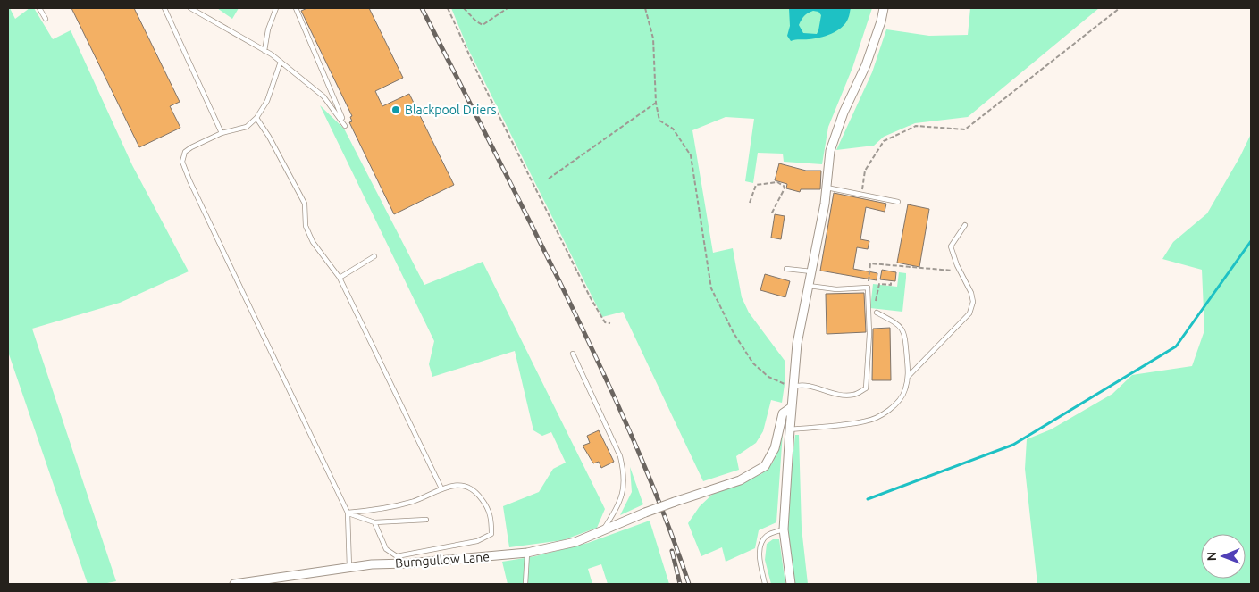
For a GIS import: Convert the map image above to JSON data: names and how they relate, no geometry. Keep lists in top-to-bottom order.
{
  "streets": {
    "street": ["Burngullow Lane"]
  },
  "places": ["Blackpool Driers"],
  "north": "left"
}
